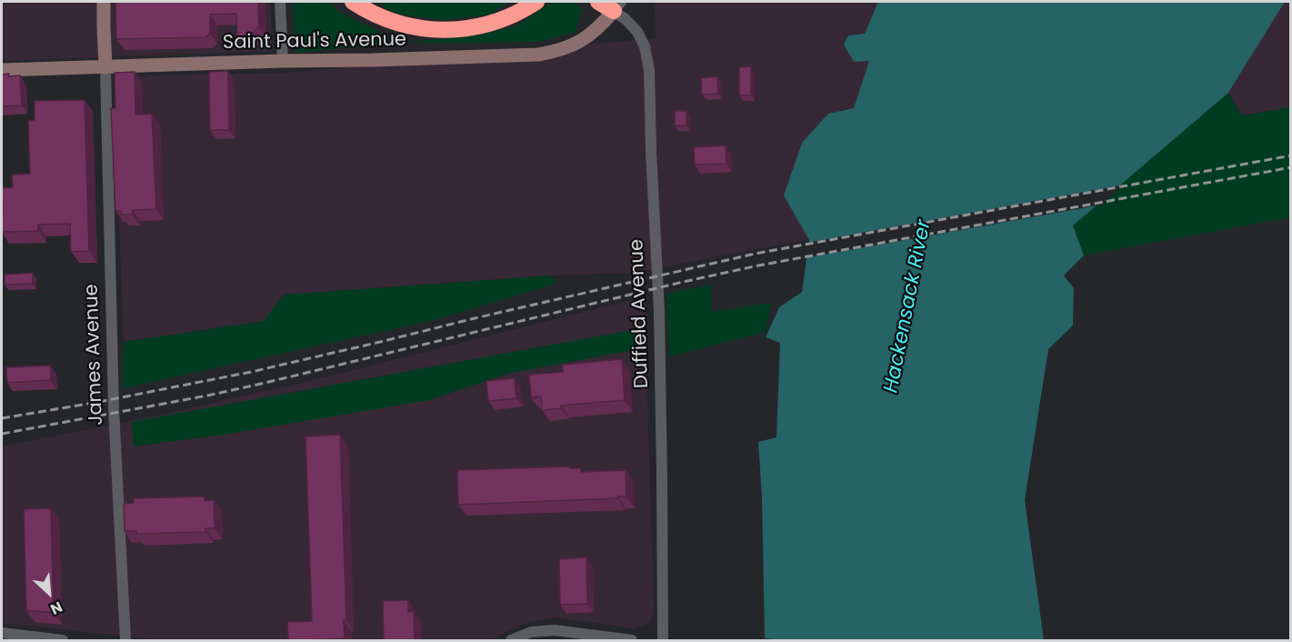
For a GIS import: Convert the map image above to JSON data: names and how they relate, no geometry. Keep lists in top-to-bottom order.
{
  "streets": {
    "street": ["Saint Paul's Avenue", "Duffield Avenue", "James Avenue"]
  },
  "crossings": [
    ["Saint Paul's Avenue", "Duffield Avenue"],
    ["Saint Paul's Avenue", "James Avenue"]
  ],
  "water": ["Hackensack River"],
  "north": "bottom right"
}
